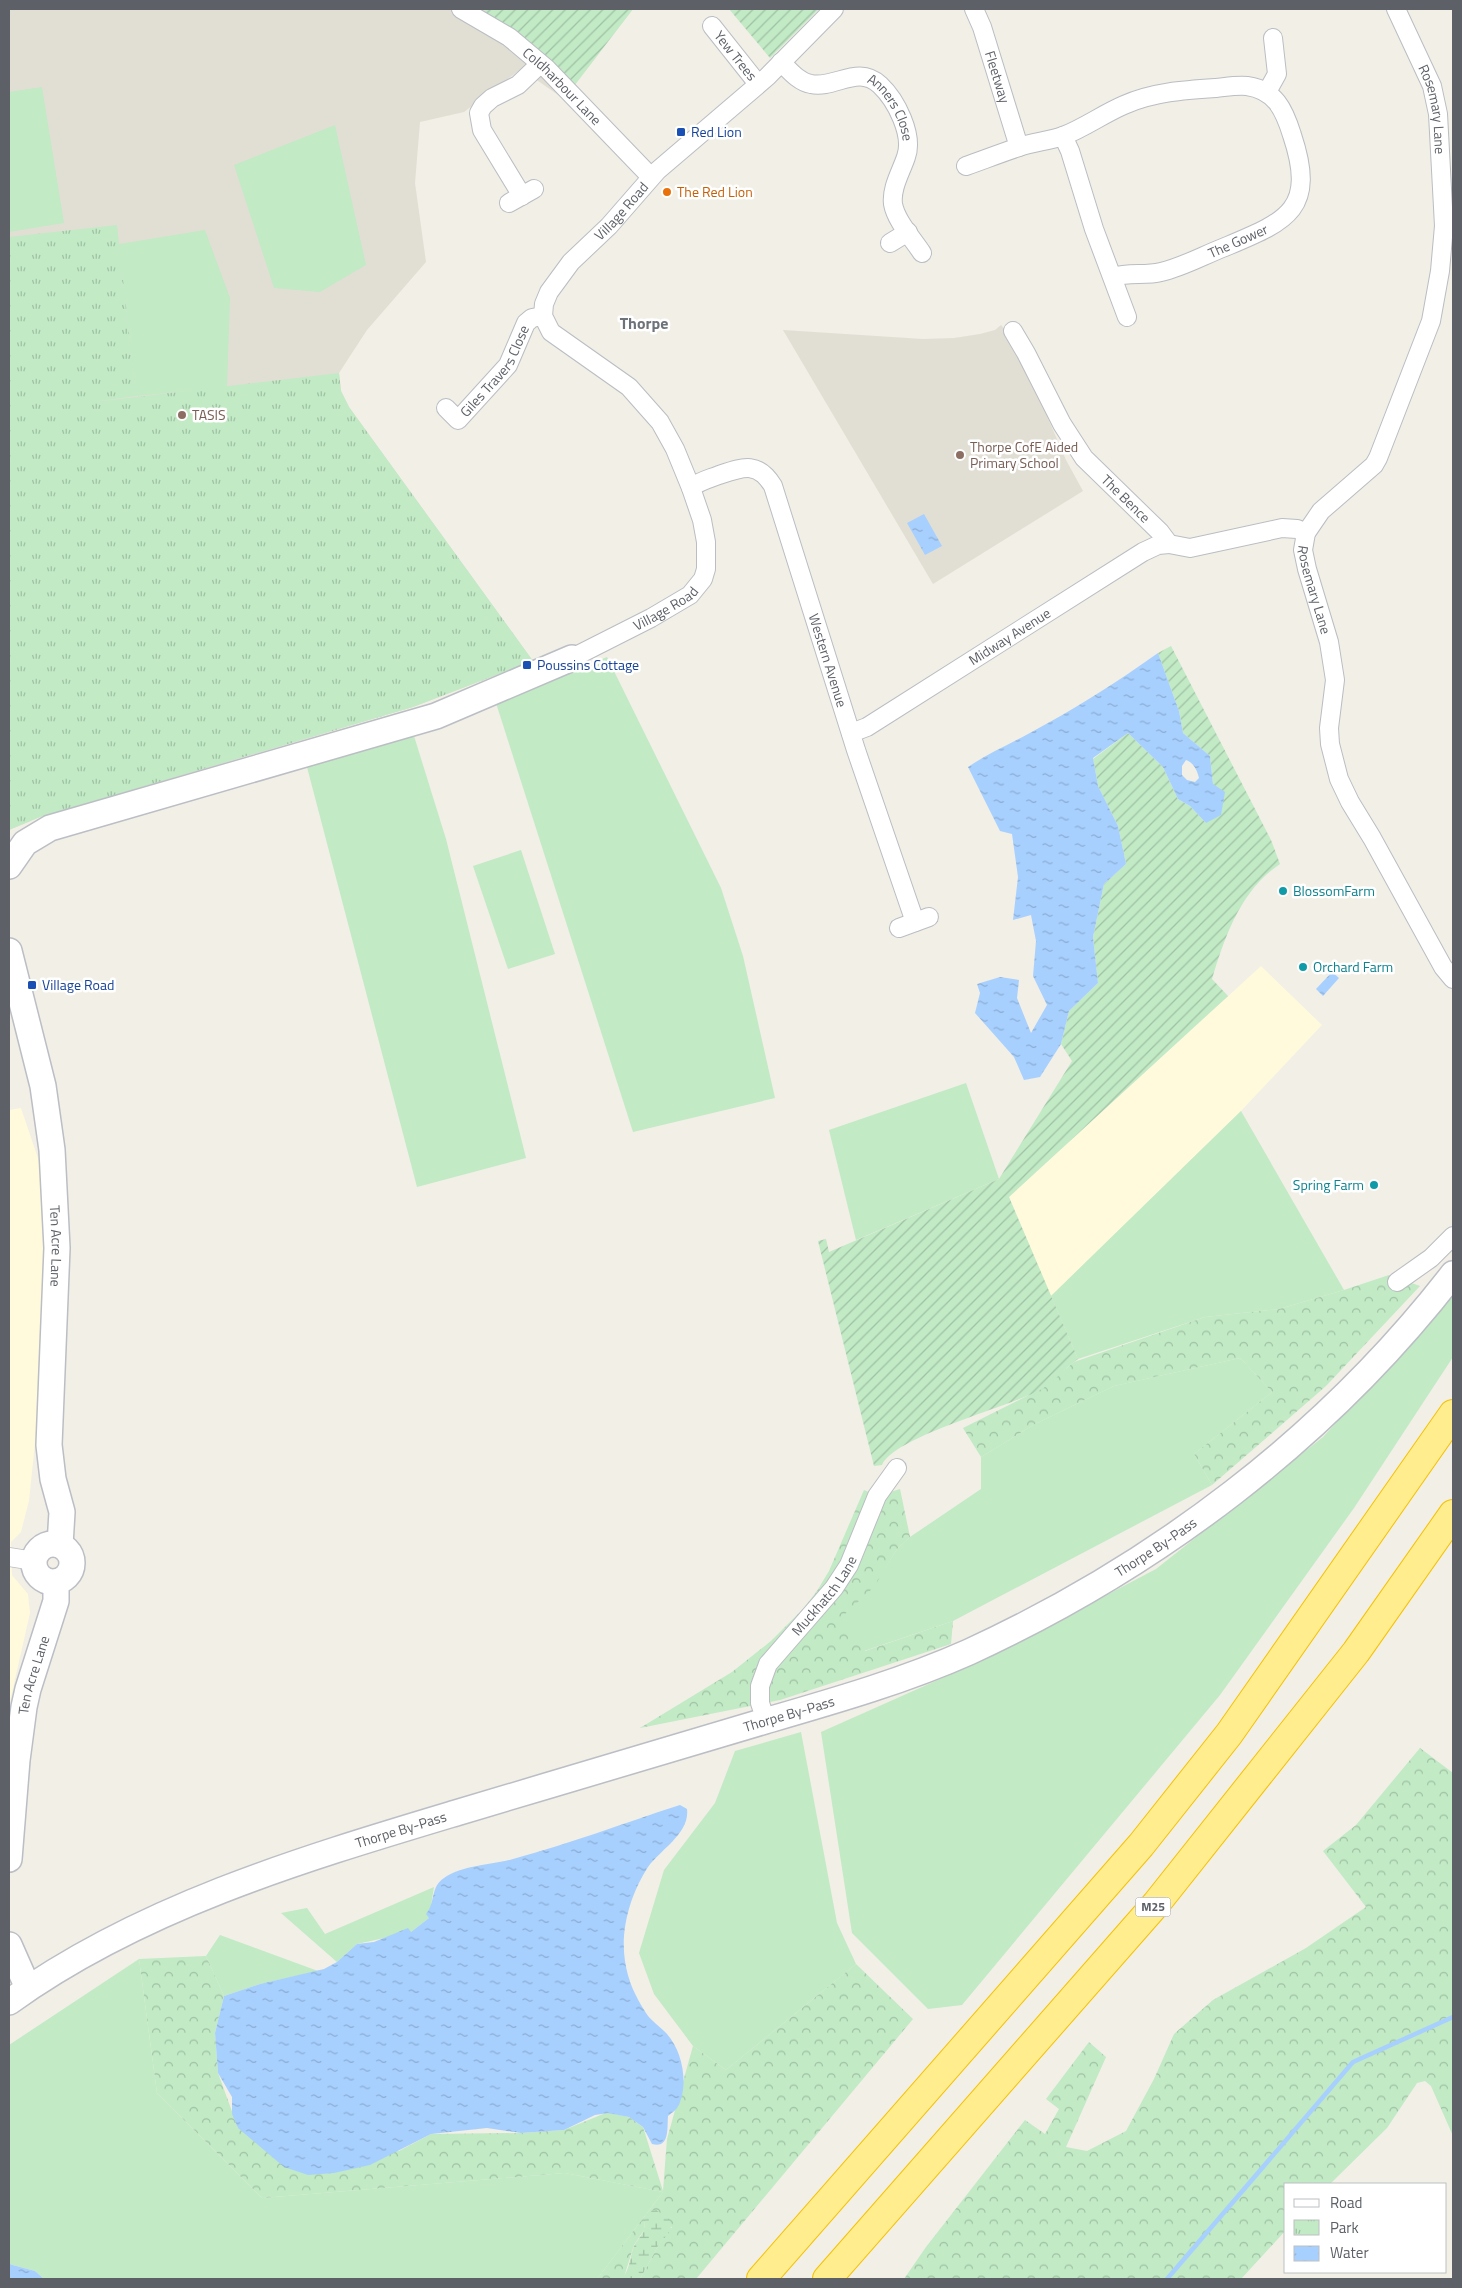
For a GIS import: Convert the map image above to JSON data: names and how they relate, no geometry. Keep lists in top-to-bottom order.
{
  "streets": {
    "highway": ["M25"],
    "street": [
      "Yew Trees",
      "Fleetway",
      "Coldharbour Lane",
      "Rosemary Lane",
      "Anners Close",
      "Village Road",
      "The Gower",
      "Giles Travers Close",
      "The Bence",
      "Midway Avenue",
      "Western Avenue",
      "Ten Acre Lane",
      "Thorpe By-Pass",
      "Muckhatch Lane"
    ]
  },
  "crossings": [
    ["Yew Trees", "Village Road"],
    ["Coldharbour Lane", "Village Road"],
    ["Anners Close", "Village Road"],
    ["Village Road", "Giles Travers Close"],
    ["Village Road", "Western Avenue"],
    ["The Bence", "Midway Avenue"],
    ["Midway Avenue", "Western Avenue"],
    ["Thorpe By-Pass", "Muckhatch Lane"]
  ],
  "districts": ["Thorpe"],
  "places": {
    "transit": ["Red Lion", "Poussins Cottage", "Village Road"],
    "other": [
      "The Red Lion",
      "TASIS",
      "Thorpe CofE Aided Primary School",
      "BlossomFarm",
      "Orchard Farm",
      "Spring Farm"
    ]
  },
  "legend": ["Road", "Park", "Water"]
}
